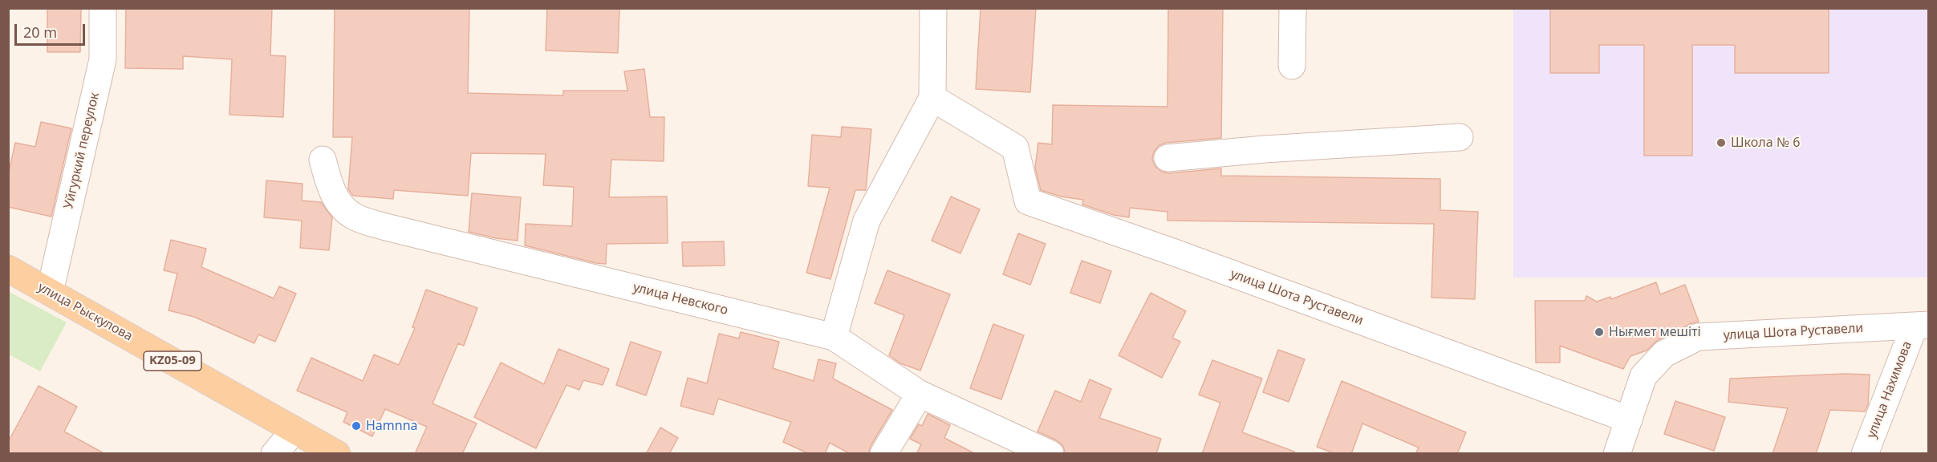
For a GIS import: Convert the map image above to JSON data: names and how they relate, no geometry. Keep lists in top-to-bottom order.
{
  "streets": {
    "main road": ["улица Рыскулова", "KZ05-09"],
    "street": [
      "Уйгуркий переулок",
      "улица Шота Руставели",
      "улица Невского",
      "улица Нахимова"
    ]
  },
  "crossings": [
    ["Уйгуркий переулок", "улица Рыскулова"],
    ["улица Шота Руставели", "улица Нахимова"]
  ],
  "places": ["Школа № 6", "Нығмет мешіті", "Hamnna"],
  "scale_bar": "20 m"
}
